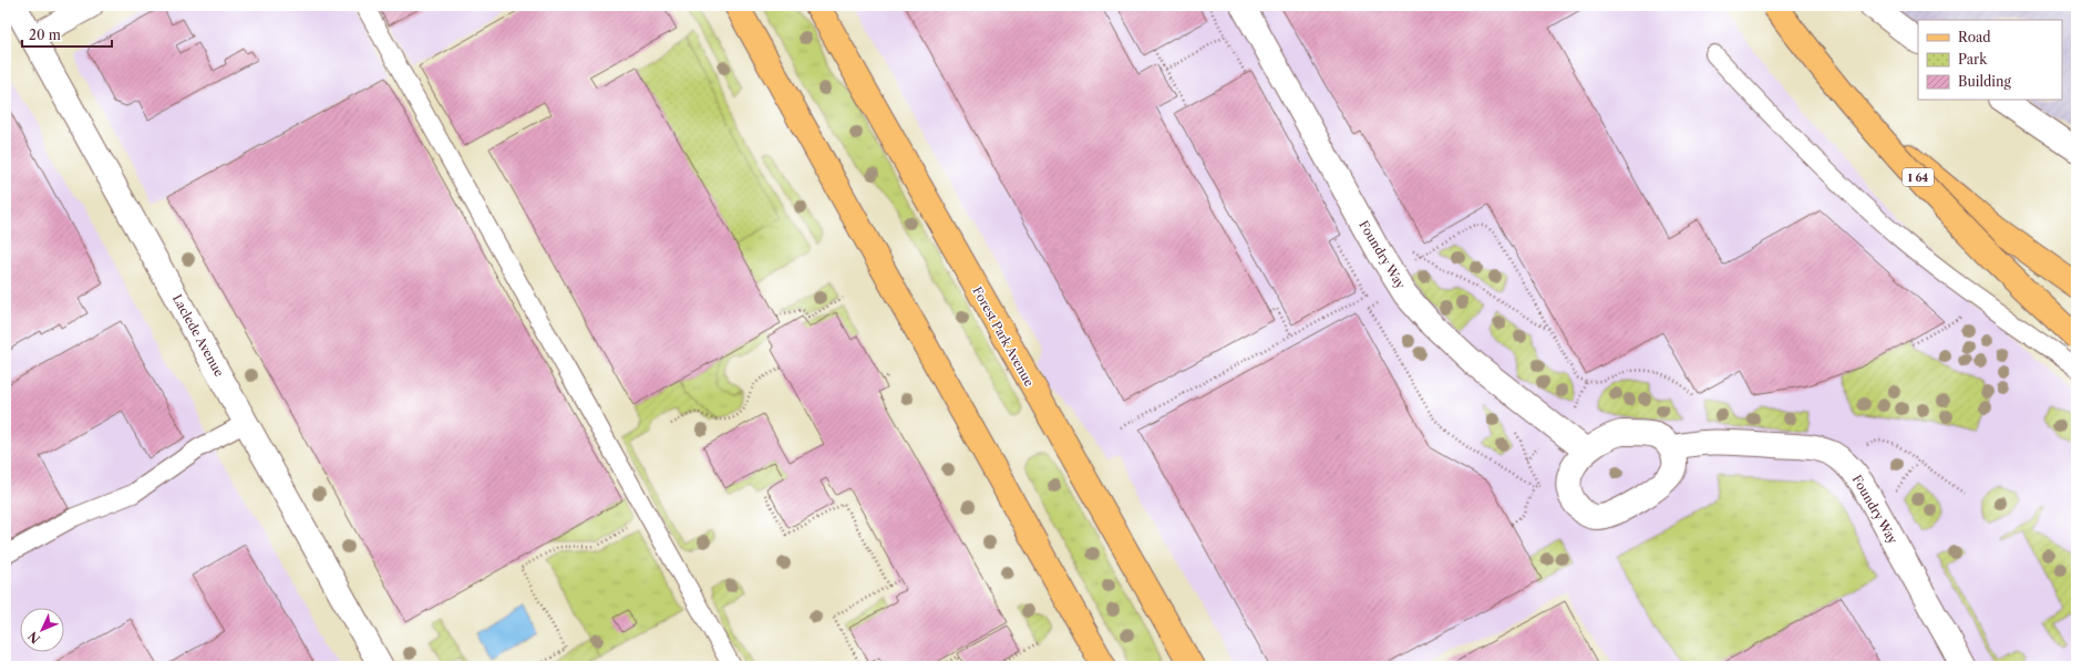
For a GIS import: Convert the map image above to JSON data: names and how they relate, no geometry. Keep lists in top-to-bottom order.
{
  "streets": {
    "main road": ["I 64", "Forest Park Avenue"],
    "street": ["Foundry Way", "Laclede Avenue"]
  },
  "legend": ["Road", "Park", "Building"],
  "scale_bar": "20 m",
  "north": "bottom left"
}
